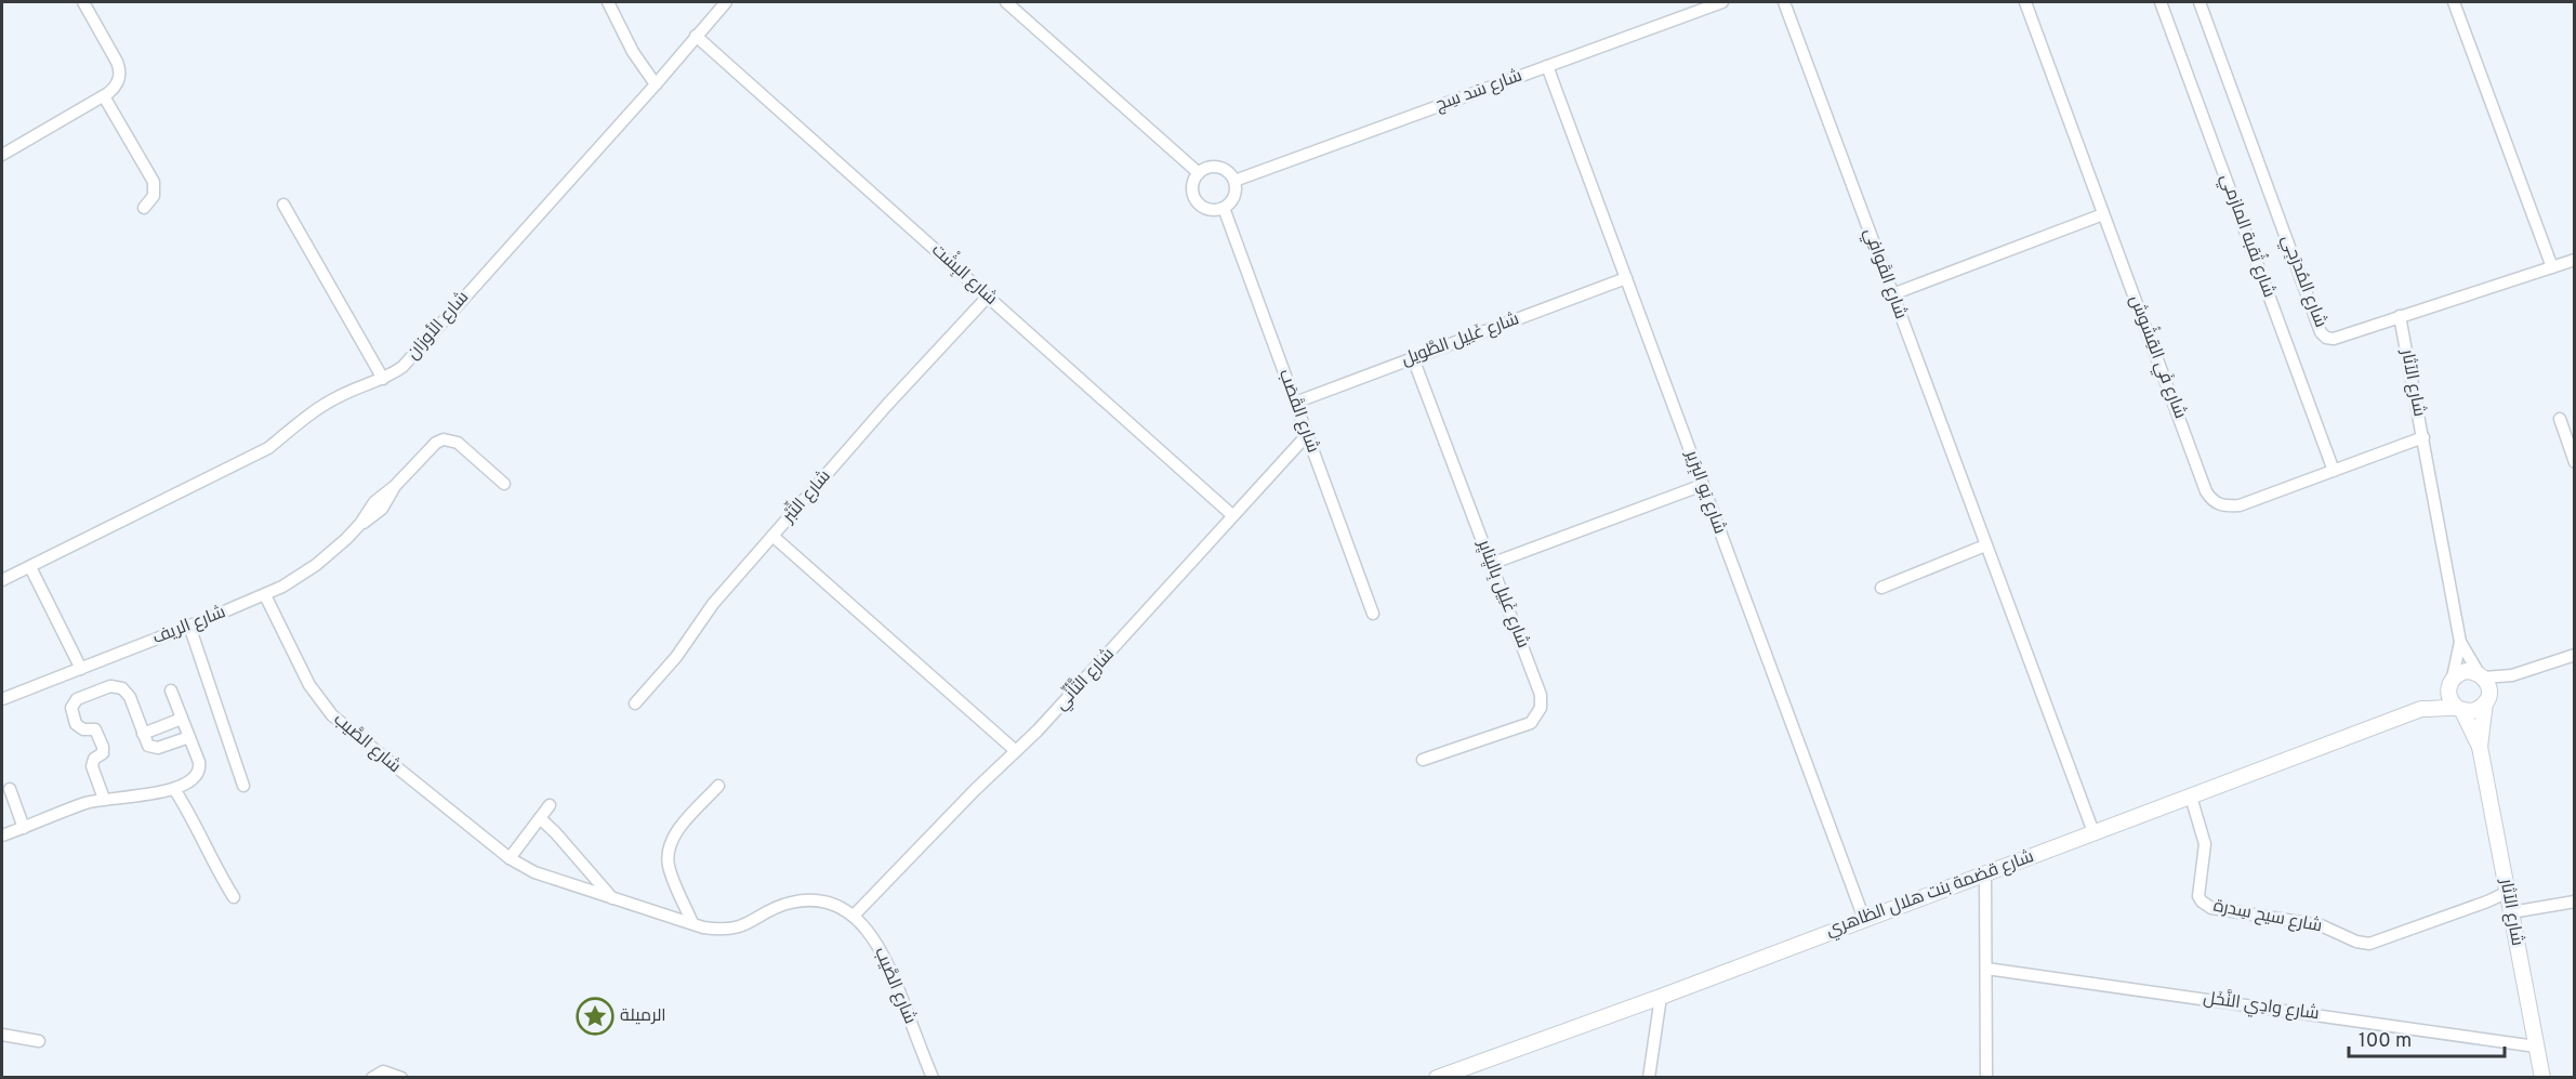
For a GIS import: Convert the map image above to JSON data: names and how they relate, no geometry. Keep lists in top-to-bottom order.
{
  "streets": {
    "street": [
      "شارع سَد سِج",
      "شارع ثُقبة المازمي",
      "شارع القَوافِي",
      "شارع البِشْت",
      "شارع المُدرَجِي",
      "شارع الأوزان",
      "شارع غَلِيل الطَّويل",
      "شارع فَي القِشُوش",
      "شارع الآثار",
      "شارع القَصَب",
      "شارع يَو البِرَير",
      "شارع التِّبْر",
      "شارع غَلِيل بِاليِنايِر",
      "شارع الريف",
      "شارع التَّأنِّي",
      "شارع الصَّيب",
      "شارع قضمة بنت هلال الظاهري",
      "شارع سيح سِدرة",
      "شارع وادِي النَّخَل"
    ]
  },
  "crossings": [
    ["شارع سَد سِج", "شارع القَصَب"],
    ["شارع سَد سِج", "شارع يَو البِرَير"],
    ["شارع ثُقبة المازمي", "شارع فَي القِشُوش"],
    ["شارع القَوافِي", "شارع قضمة بنت هلال الظاهري"],
    ["شارع البِشْت", "شارع الأوزان"],
    ["شارع البِشْت", "شارع التِّبْر"],
    ["شارع البِشْت", "شارع التَّأنِّي"],
    ["شارع المُدرَجِي", "شارع الآثار"],
    ["شارع غَلِيل الطَّويل", "شارع القَصَب"],
    ["شارع غَلِيل الطَّويل", "شارع يَو البِرَير"],
    ["شارع غَلِيل الطَّويل", "شارع غَلِيل بِاليِنايِر"],
    ["شارع فَي القِشُوش", "شارع الآثار"],
    ["شارع الآثار", "شارع قضمة بنت هلال الظاهري"],
    ["شارع الآثار", "شارع سيح سِدرة"],
    ["شارع الآثار", "شارع وادِي النَّخَل"],
    ["شارع القَصَب", "شارع التَّأنِّي"],
    ["شارع يَو البِرَير", "شارع قضمة بنت هلال الظاهري"],
    ["شارع الريف", "شارع الصَّيب"],
    ["شارع التَّأنِّي", "شارع الصَّيب"],
    ["شارع قضمة بنت هلال الظاهري", "شارع سيح سِدرة"]
  ],
  "places": {
    "place": ["الرميلة"]
  },
  "scale_bar": "100 m"
}
